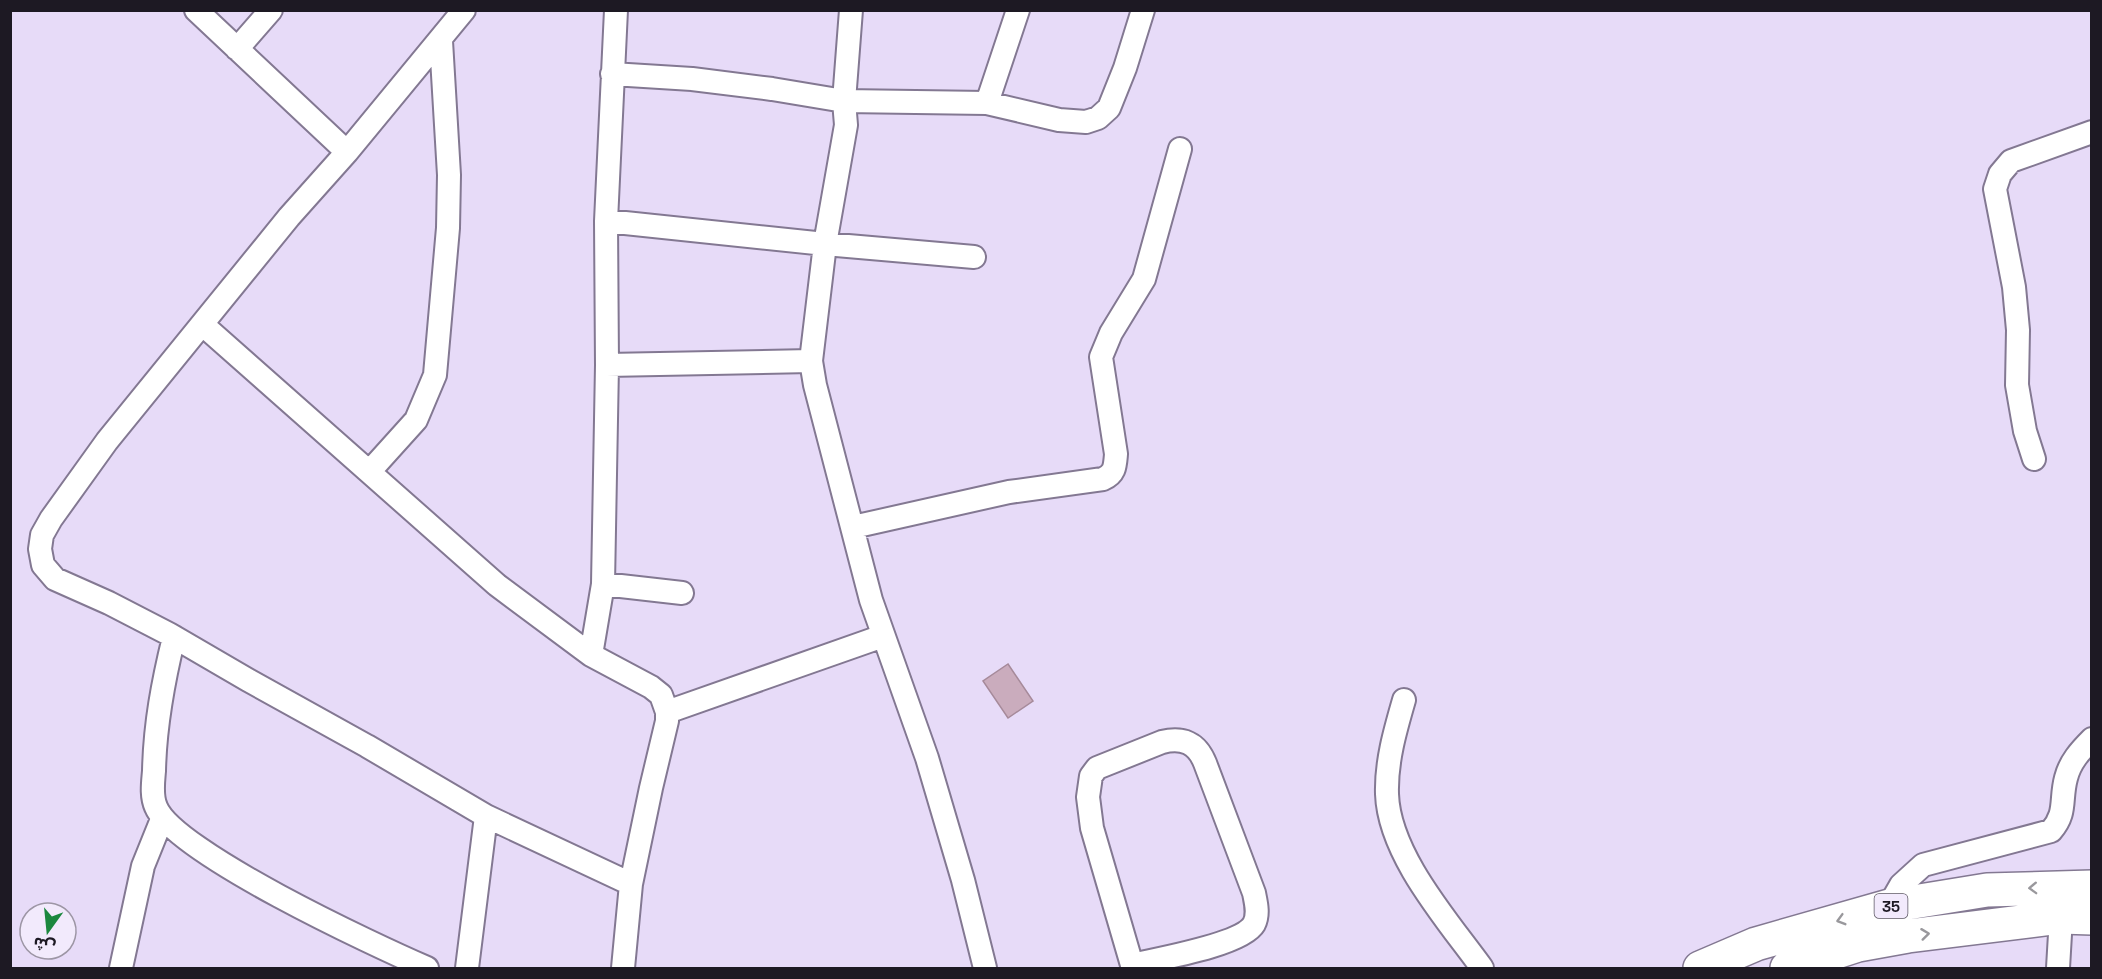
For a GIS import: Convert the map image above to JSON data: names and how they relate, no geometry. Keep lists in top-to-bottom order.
{
  "streets": {
    "highway": ["35"]
  },
  "north": "bottom"
}
